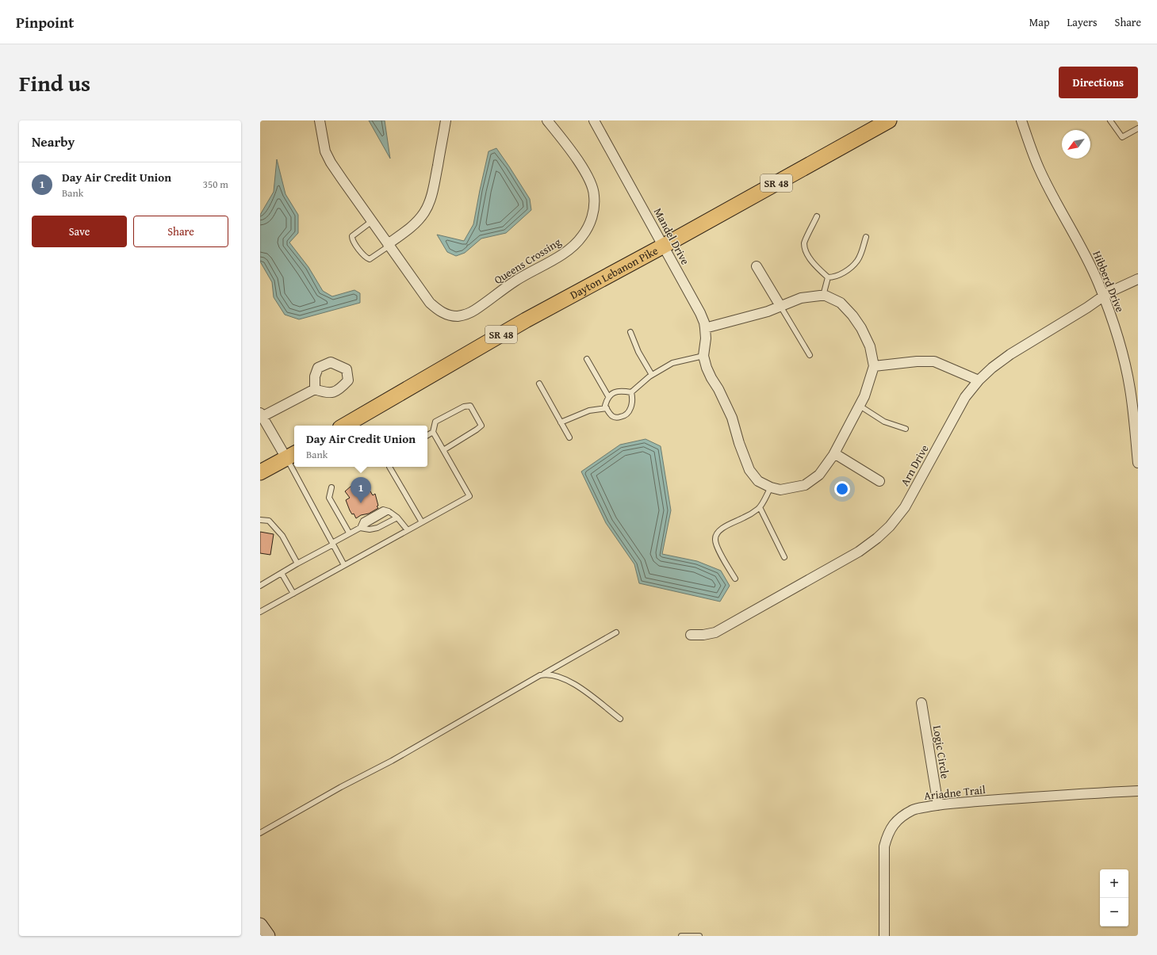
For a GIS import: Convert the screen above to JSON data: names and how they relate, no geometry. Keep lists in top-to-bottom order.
{
  "streets": {
    "main road": ["SR 48", "Dayton Lebanon Pike"],
    "street": [
      "Mandel Drive",
      "Queens Crossing",
      "Hibberd Drive",
      "Arn Drive",
      "Logic Circle",
      "Ariadne Trail"
    ]
  },
  "crossings": [
    ["Mandel Drive", "Dayton Lebanon Pike"],
    ["Hibberd Drive", "Arn Drive"],
    ["Logic Circle", "Ariadne Trail"]
  ],
  "north": "bottom left",
  "page": {
    "header": "Pinpoint",
    "nav": ["Map", "Layers", "Share"],
    "title": "Find us",
    "buttons": [
      "Directions",
      ["Save", "Share"]
    ],
    "heading": "Nearby",
    "list": [
      {
        "mark": "1",
        "name": "Day Air Credit Union",
        "note": "Bank",
        "value": "350 m"
      }
    ],
    "popup": ["Day Air Credit Union", "Bank"],
    "pins": "1",
    "map_buttons": ["+", "−"]
  }
}
